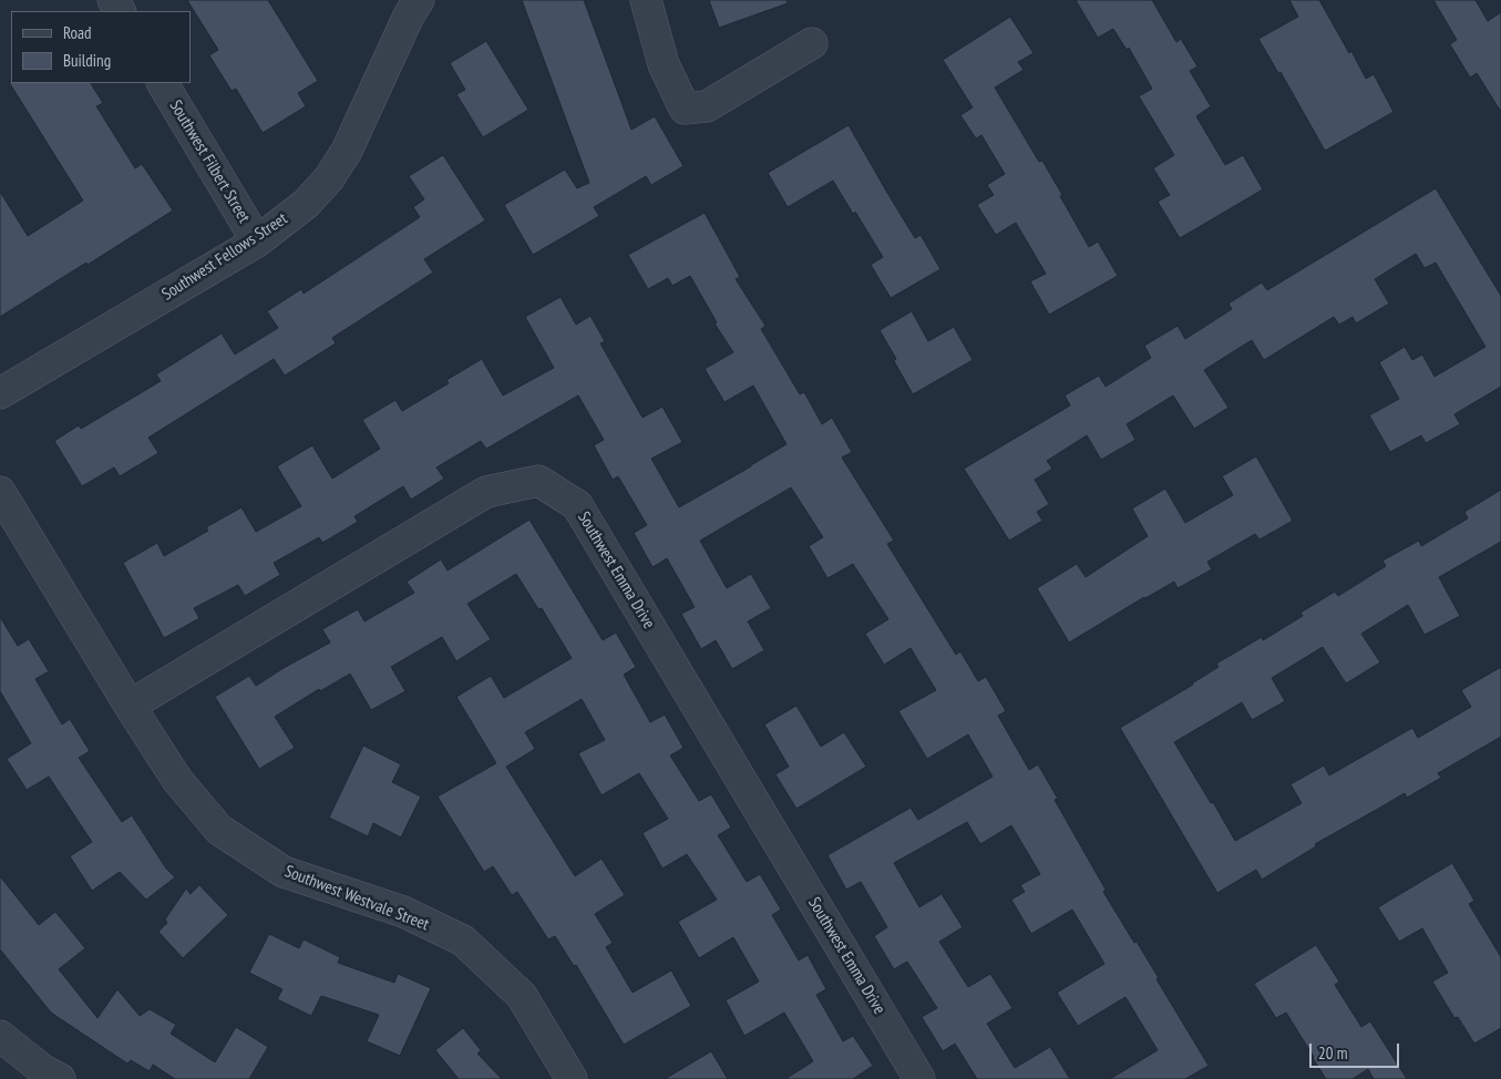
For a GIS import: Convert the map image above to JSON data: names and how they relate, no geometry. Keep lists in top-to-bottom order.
{
  "streets": {
    "street": [
      "Southwest Filbert Street",
      "Southwest Fellows Street",
      "Southwest Emma Drive",
      "Southwest Westvale Street"
    ]
  },
  "crossings": [
    ["Southwest Filbert Street", "Southwest Fellows Street"],
    ["Southwest Emma Drive", "Southwest Westvale Street"]
  ],
  "legend": ["Road", "Building"],
  "scale_bar": "20 m"
}
